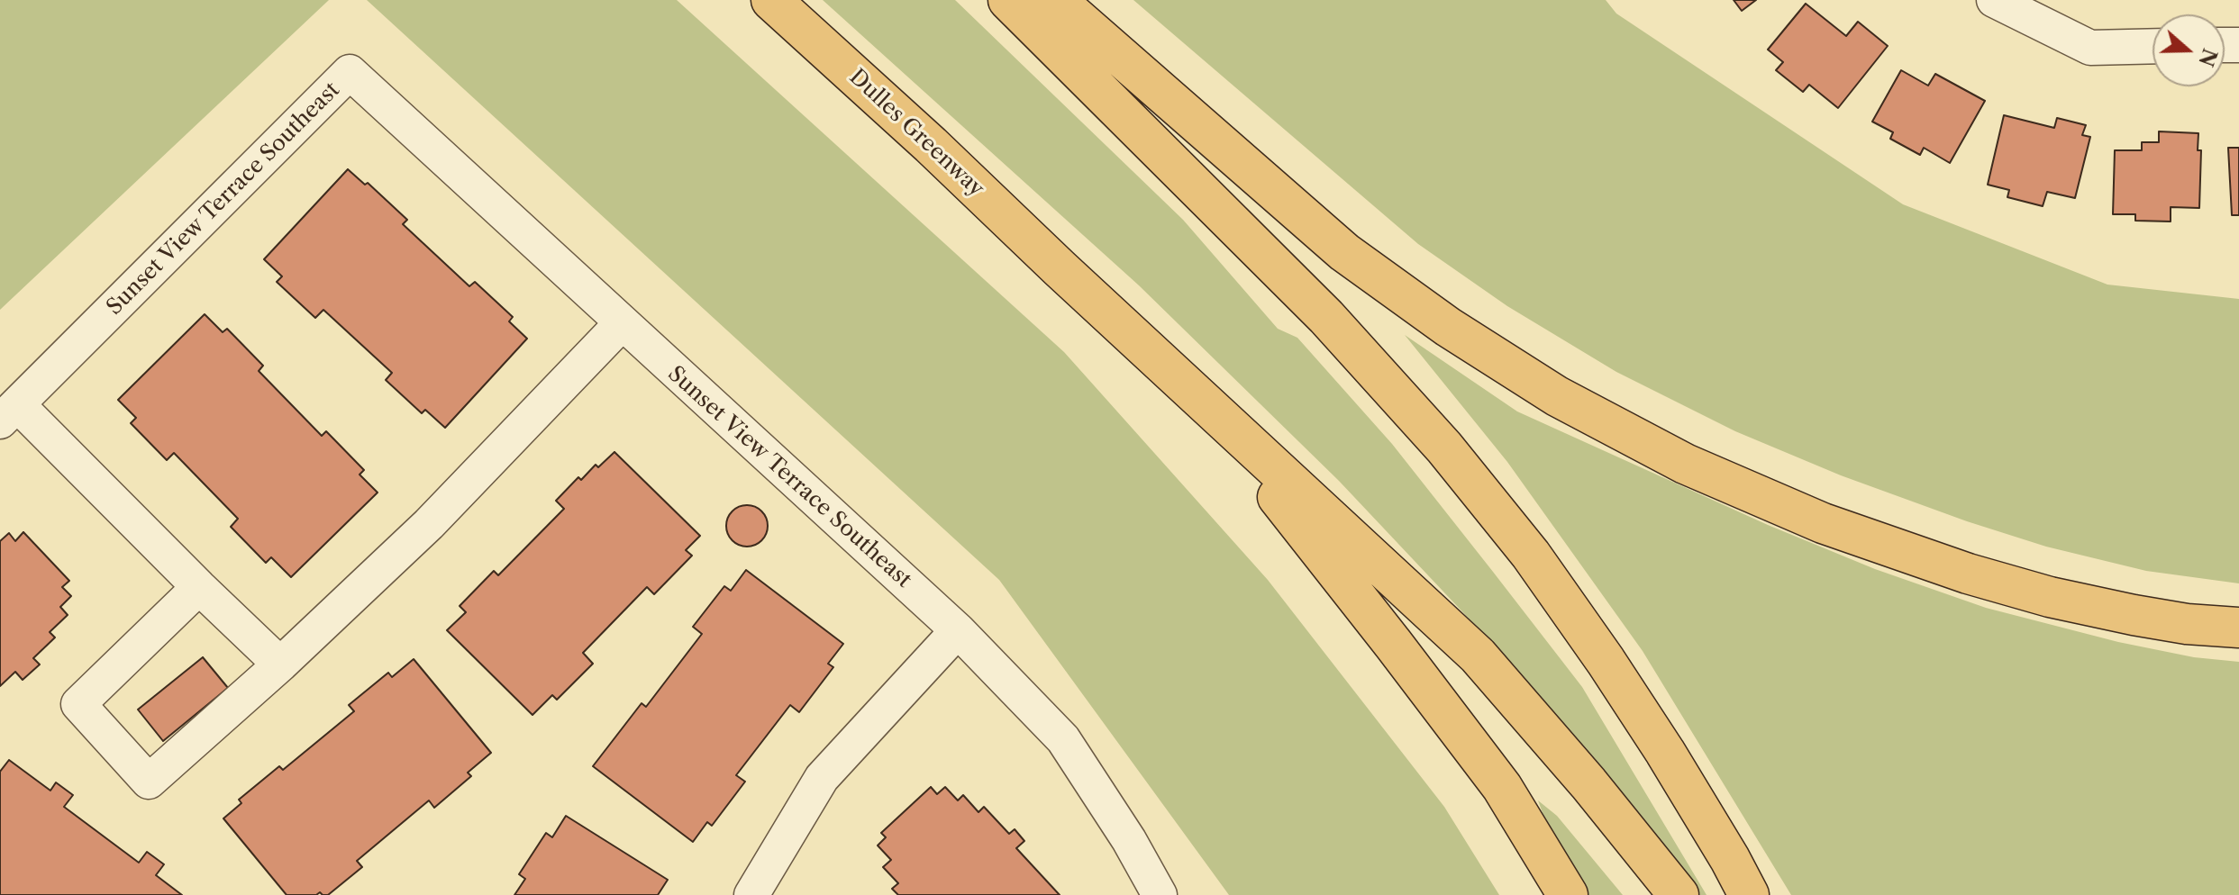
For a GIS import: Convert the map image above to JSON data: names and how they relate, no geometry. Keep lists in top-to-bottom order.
{
  "streets": {
    "highway": ["Dulles Greenway"],
    "street": ["Sunset View Terrace Southeast"]
  },
  "north": "right"
}
